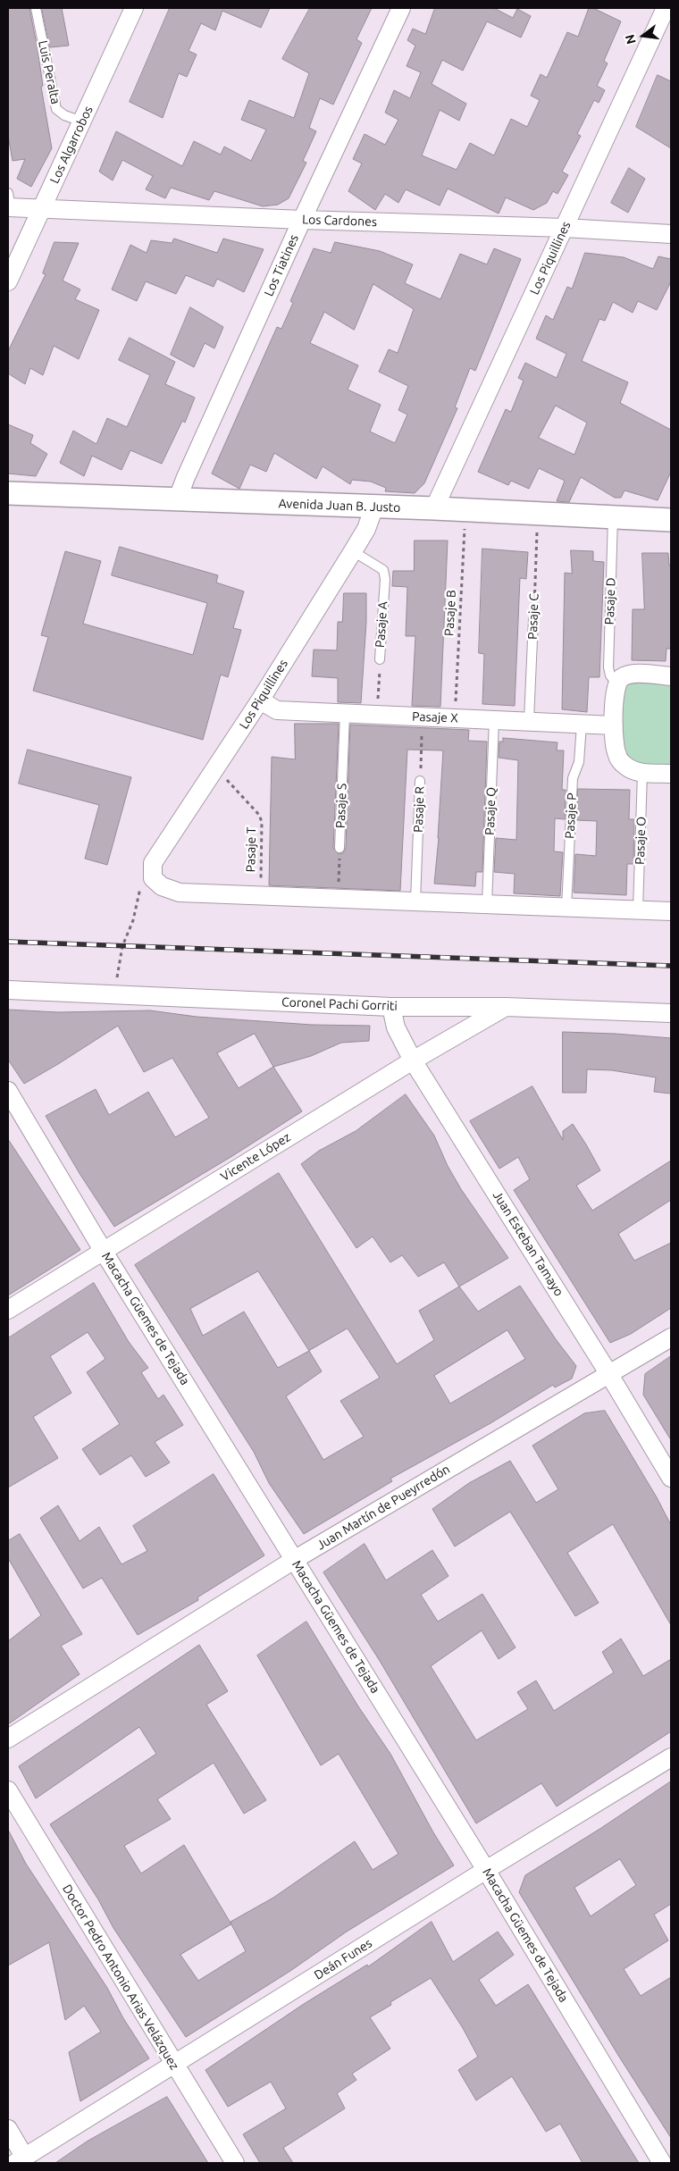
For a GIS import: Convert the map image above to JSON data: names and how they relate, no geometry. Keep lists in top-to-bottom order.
{
  "streets": {
    "street": [
      "Los Algarrobos",
      "Los Cardones",
      "Los Piquillines",
      "Los Tiatines",
      "Avenida Juan B. Justo",
      "Pasaje X",
      "Coronel Pachi Gorriti",
      "Vicente López",
      "Juan Esteban Tamayo",
      "Macacha Güemes de Tejada",
      "Juan Martín de Pueyrredón",
      "Deán Funes",
      "Doctor Pedro Antonio Arias Velázquez"
    ],
    "lane": [
      "Luis Peralta",
      "Pasaje D",
      "Pasaje C",
      "Pasaje A",
      "Pasaje S",
      "Pasaje R",
      "Pasaje Q",
      "Pasaje P",
      "Pasaje O"
    ],
    "path": ["Pasaje B", "Pasaje T"]
  },
  "crossings": [
    ["Luis Peralta", "Los Algarrobos"],
    ["Los Algarrobos", "Los Cardones"],
    ["Los Cardones", "Los Piquillines"],
    ["Los Cardones", "Los Tiatines"],
    ["Los Piquillines", "Avenida Juan B. Justo"],
    ["Los Piquillines", "Pasaje A"],
    ["Los Piquillines", "Pasaje X"],
    ["Los Piquillines", "Pasaje T"],
    ["Los Tiatines", "Avenida Juan B. Justo"],
    ["Avenida Juan B. Justo", "Pasaje D"],
    ["Avenida Juan B. Justo", "Pasaje B"],
    ["Avenida Juan B. Justo", "Pasaje C"],
    ["Pasaje B", "Pasaje X"],
    ["Pasaje C", "Pasaje X"],
    ["Pasaje A", "Pasaje X"],
    ["Pasaje X", "Pasaje S"],
    ["Pasaje X", "Pasaje R"],
    ["Pasaje X", "Pasaje Q"],
    ["Pasaje X", "Pasaje P"],
    ["Coronel Pachi Gorriti", "Vicente López"],
    ["Coronel Pachi Gorriti", "Juan Esteban Tamayo"],
    ["Vicente López", "Juan Esteban Tamayo"],
    ["Vicente López", "Macacha Güemes de Tejada"],
    ["Juan Esteban Tamayo", "Juan Martín de Pueyrredón"],
    ["Macacha Güemes de Tejada", "Juan Martín de Pueyrredón"],
    ["Macacha Güemes de Tejada", "Deán Funes"],
    ["Deán Funes", "Doctor Pedro Antonio Arias Velázquez"]
  ],
  "north": "left"
}
